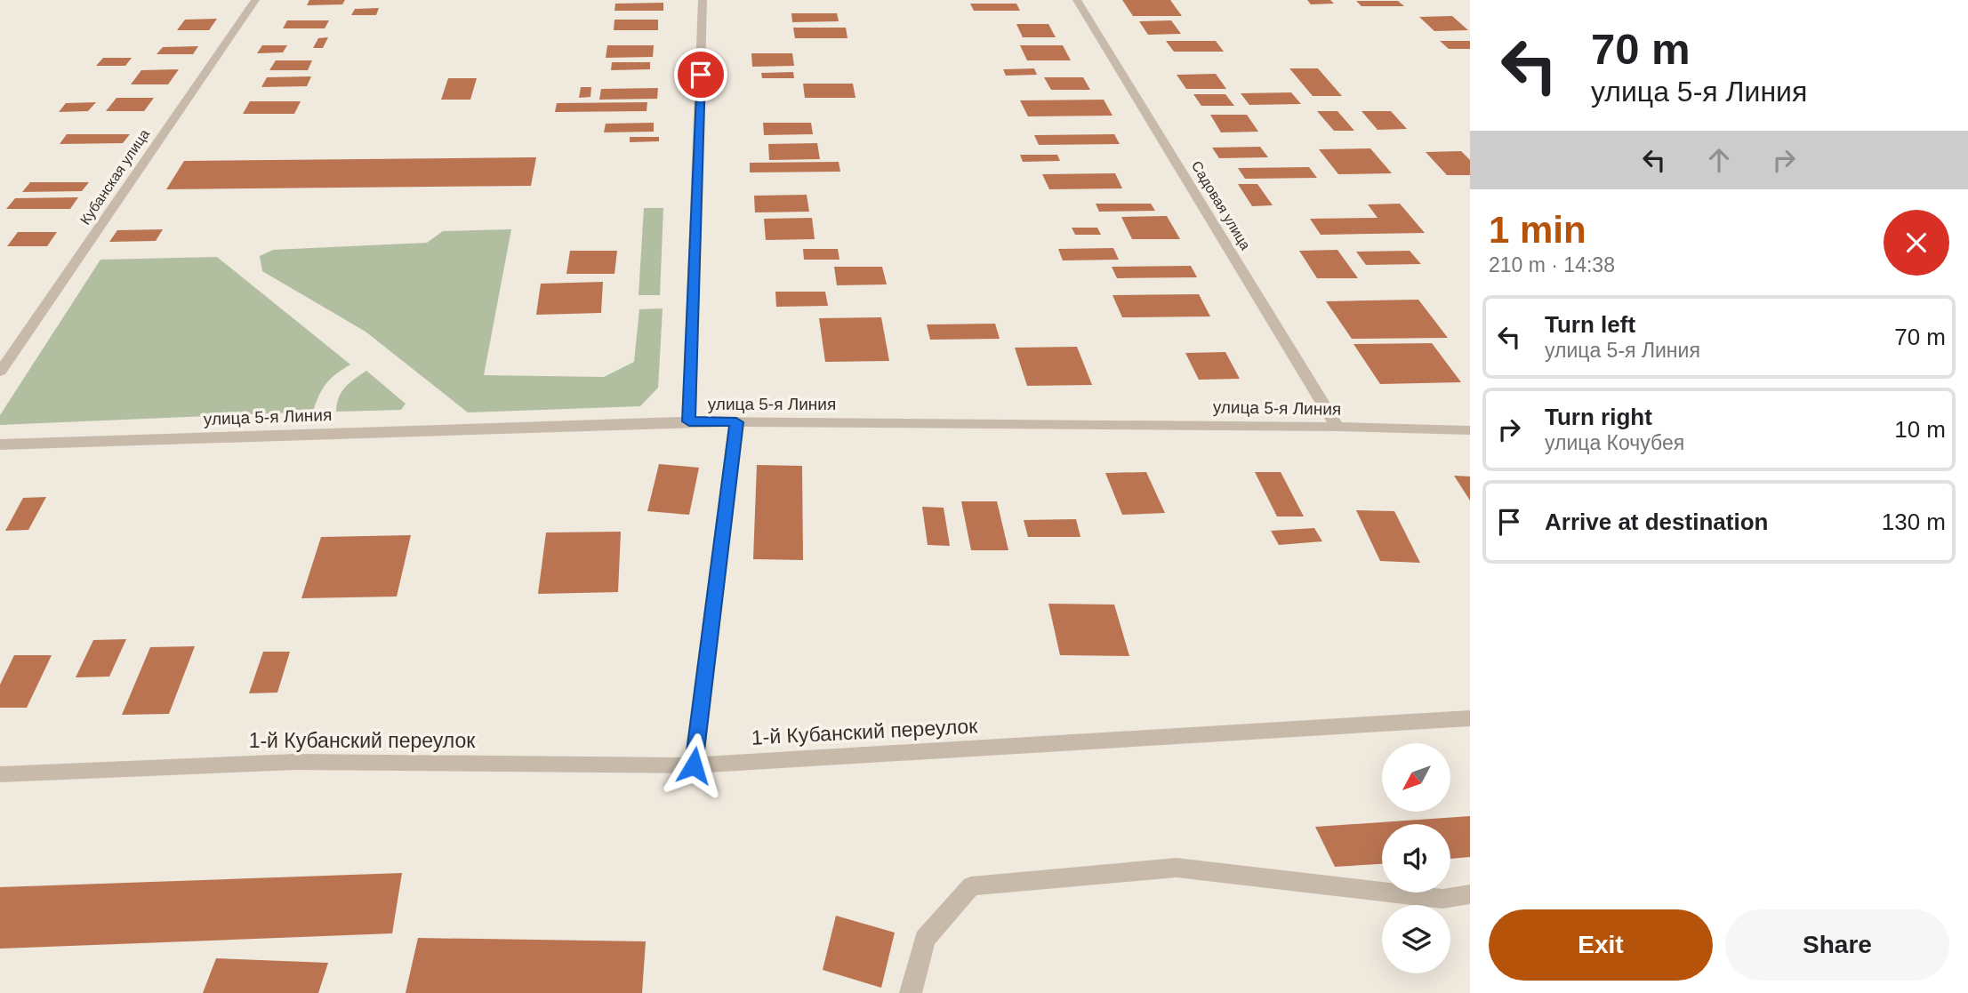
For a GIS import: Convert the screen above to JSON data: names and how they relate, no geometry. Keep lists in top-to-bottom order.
{
  "streets": {
    "street": [
      "Кубанская улица",
      "Садовая улица",
      "улица 5-я Линия",
      "1-й Кубанский переулок"
    ]
  },
  "crossings": [
    ["Садовая улица", "улица 5-я Линия"]
  ],
  "north": "bottom left",
  "page": {
    "turn": ["70 m", "улица 5-я Линия"],
    "heading": ["1 min", "210 m · 14:38"],
    "list": [
      {
        "name": "Turn left",
        "note": "улица 5-я Линия",
        "value": "70 m"
      },
      {
        "name": "Turn right",
        "note": "улица Кочубея",
        "value": "10 m"
      },
      {
        "name": "Arrive at destination",
        "value": "130 m"
      }
    ],
    "buttons": ["Exit", "Share"]
  }
}
